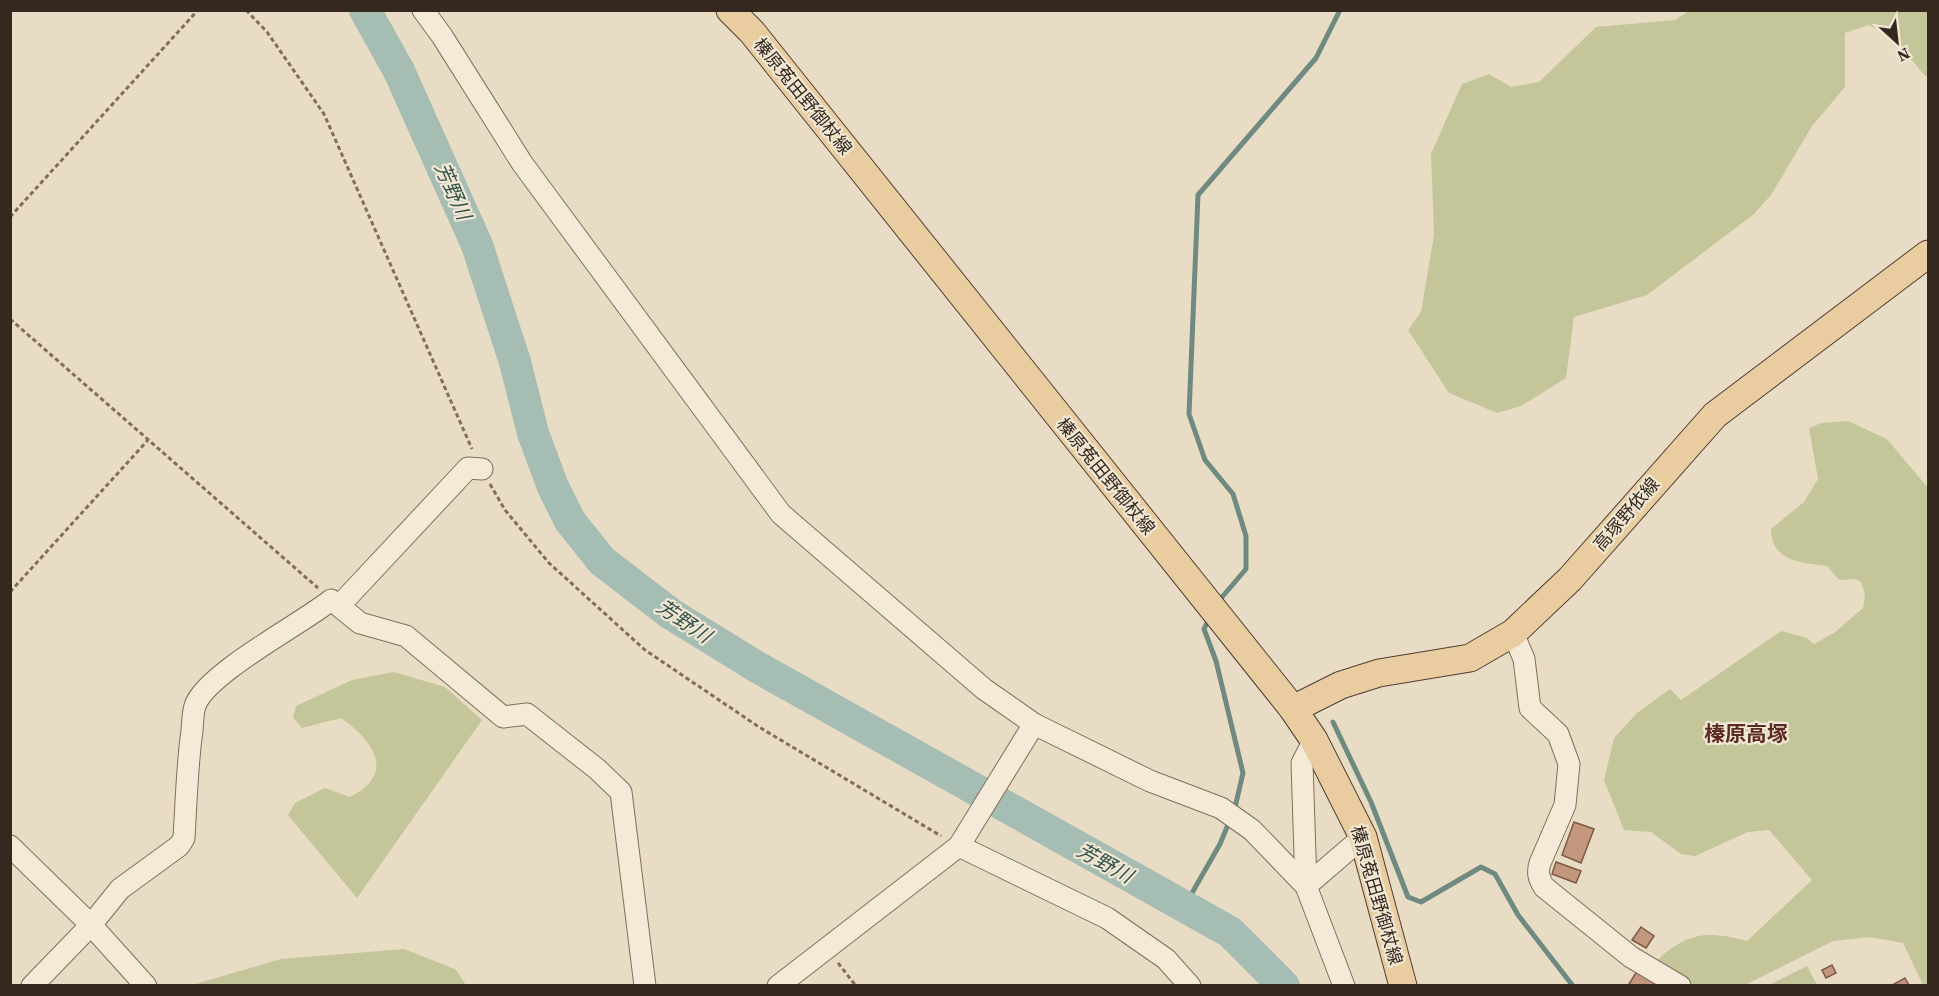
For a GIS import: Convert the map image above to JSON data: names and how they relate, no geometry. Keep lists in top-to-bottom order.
{
  "streets": {
    "main road": ["榛原菟田野御杖線", "高塚野依線"]
  },
  "crossings": [
    ["榛原菟田野御杖線", "高塚野依線"]
  ],
  "districts": ["榛原高塚"],
  "water": ["芳野川"],
  "north": "bottom right"
}
